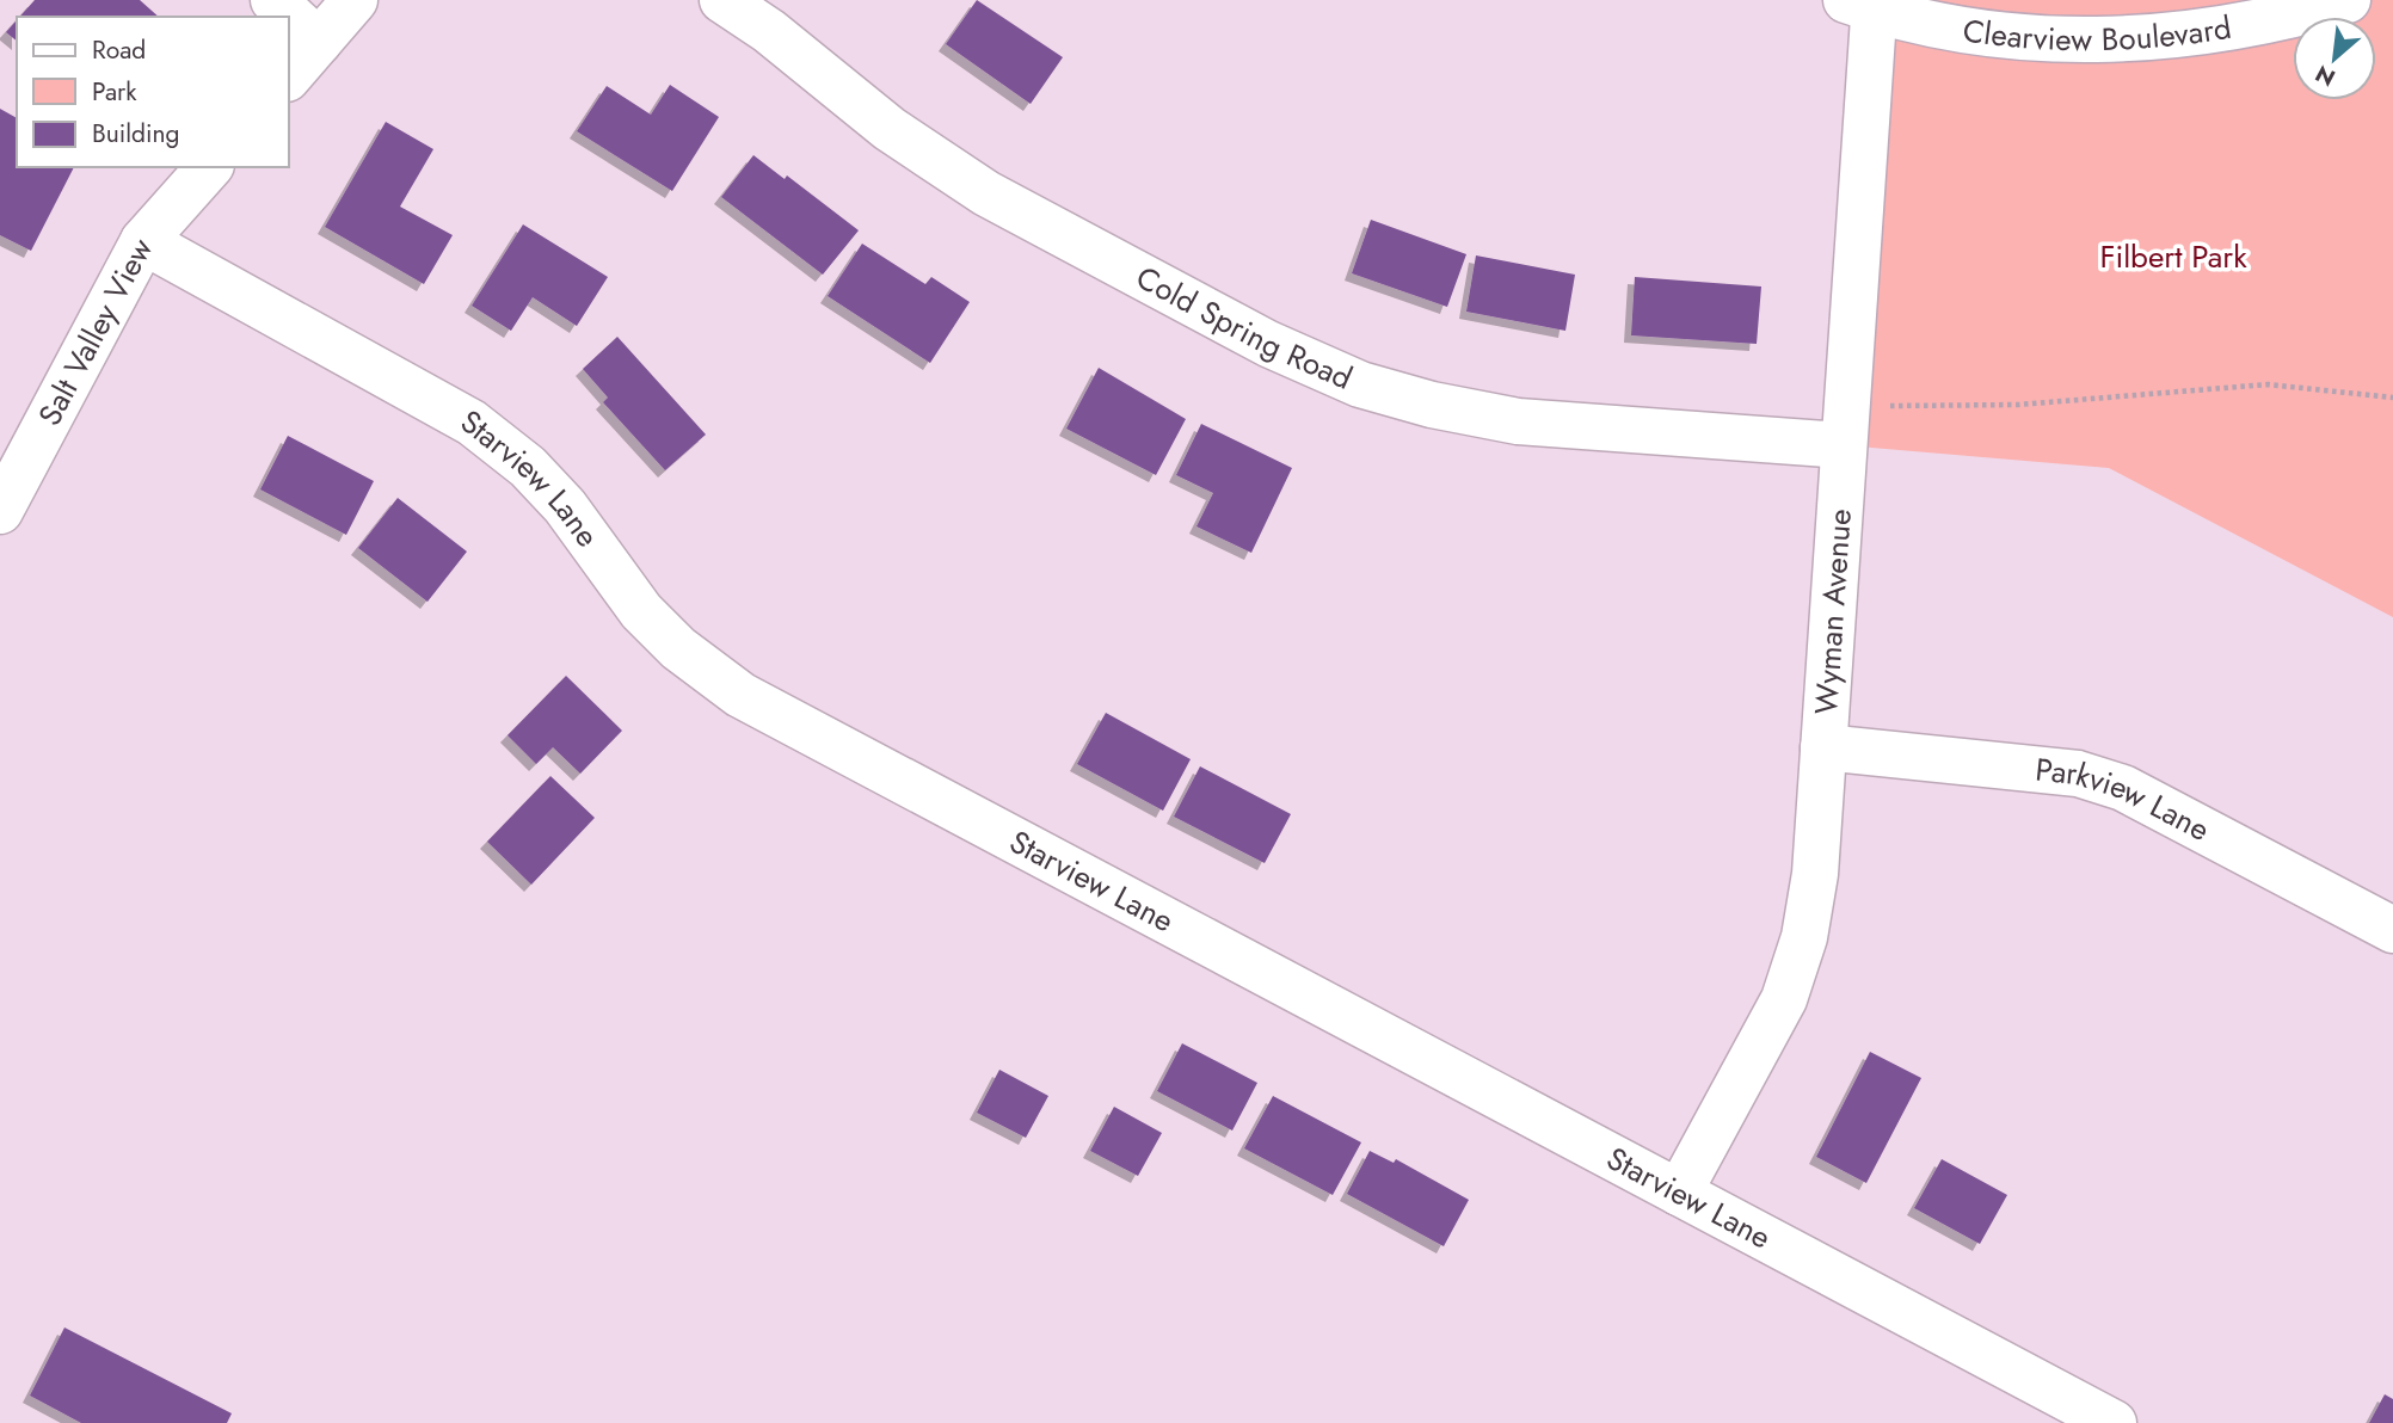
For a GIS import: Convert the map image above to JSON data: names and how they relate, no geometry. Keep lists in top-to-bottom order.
{
  "streets": {
    "street": [
      "Clearview Boulevard",
      "Cold Spring Road",
      "Salt Valley View",
      "Starview Lane",
      "Wyman Avenue",
      "Parkview Lane"
    ]
  },
  "crossings": [
    ["Clearview Boulevard", "Wyman Avenue"],
    ["Cold Spring Road", "Wyman Avenue"],
    ["Salt Valley View", "Starview Lane"],
    ["Starview Lane", "Wyman Avenue"],
    ["Wyman Avenue", "Parkview Lane"]
  ],
  "parks": ["Filbert Park"],
  "legend": ["Road", "Park", "Building"],
  "north": "bottom left"
}
